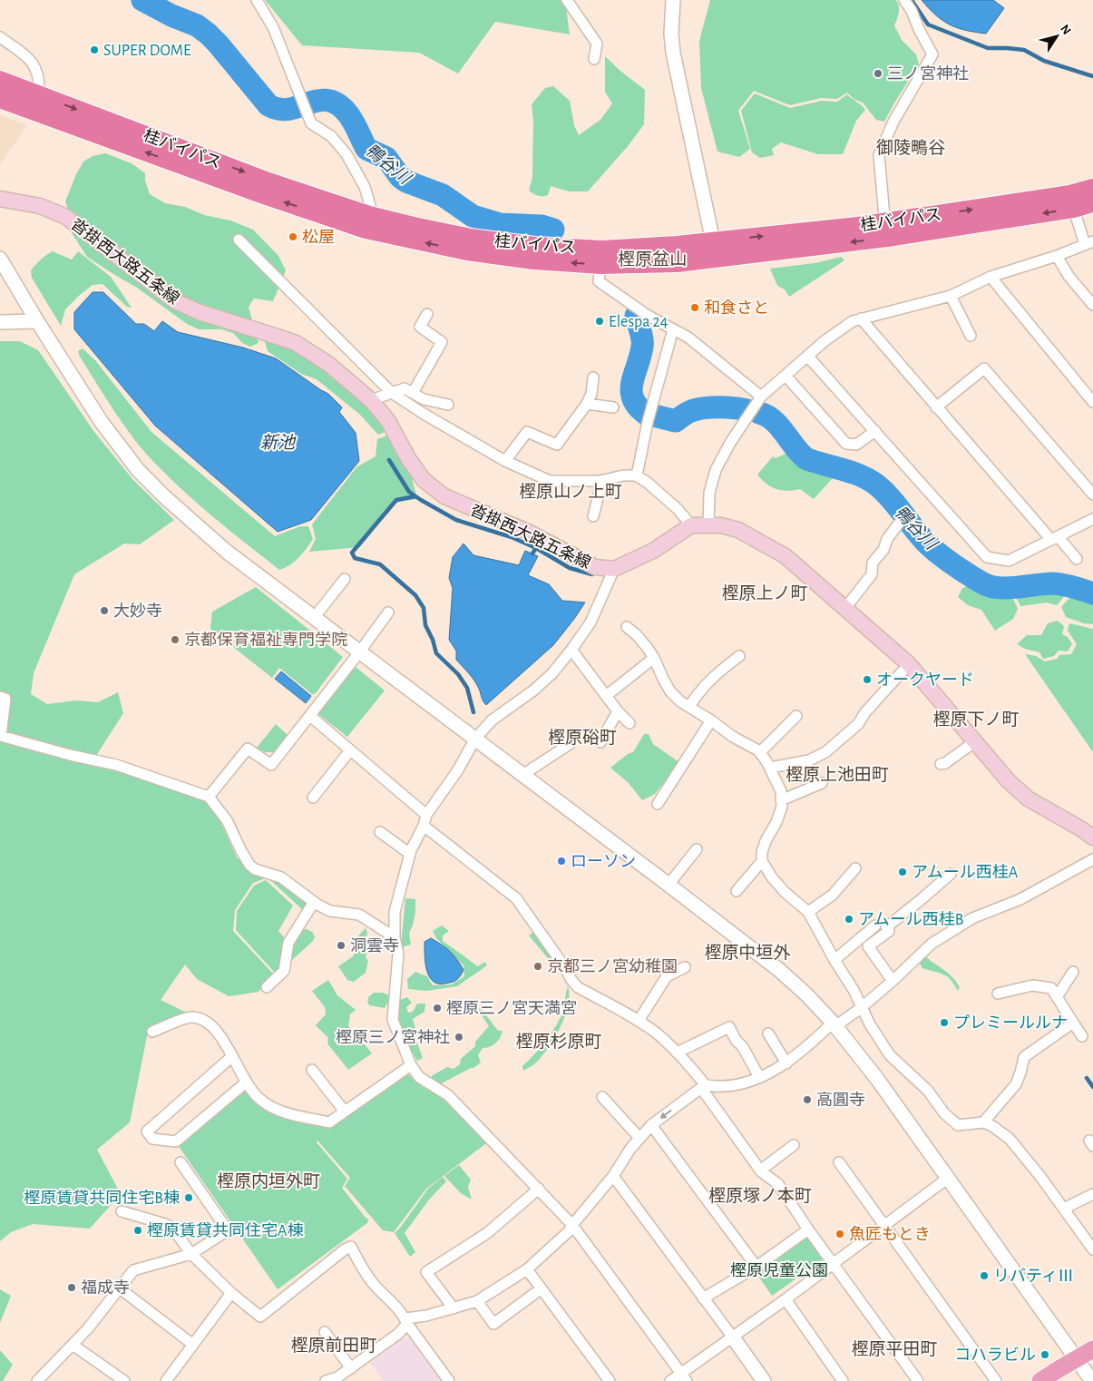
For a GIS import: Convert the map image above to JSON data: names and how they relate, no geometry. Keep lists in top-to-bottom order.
{
  "streets": {
    "highway": ["桂バイパス"],
    "main road": ["沓掛西大路五条線"]
  },
  "districts": [
    "御陵鴫谷",
    "樫原盆山",
    "樫原山ノ上町",
    "樫原上ノ町",
    "樫原下ノ町",
    "樫原硲町",
    "樫原上池田町",
    "樫原中垣外",
    "樫原杉原町",
    "樫原内垣外町",
    "樫原塚ノ本町",
    "樫原前田町",
    "樫原平田町"
  ],
  "water": ["鴨谷川", "新池"],
  "parks": ["樫原児童公園"],
  "places": [
    "SUPER DOME",
    "三ノ宮神社",
    "松屋",
    "和食さと",
    "Elespa 24",
    "大妙寺",
    "京都保育福祉専門学院",
    "オークヤード",
    "ローソン",
    "アムール西桂A",
    "アムール西桂B",
    "洞雲寺",
    "京都三ノ宮幼稚園",
    "樫原三ノ宮天満宮",
    "プレミールルナ",
    "樫原三ノ宮神社",
    "高圓寺",
    "樫原賃貸共同住宅B棟",
    "樫原賃貸共同住宅A棟",
    "魚匠もとき",
    "リバティⅢ",
    "福成寺",
    "コハラビル"
  ],
  "north": "top right"
}
